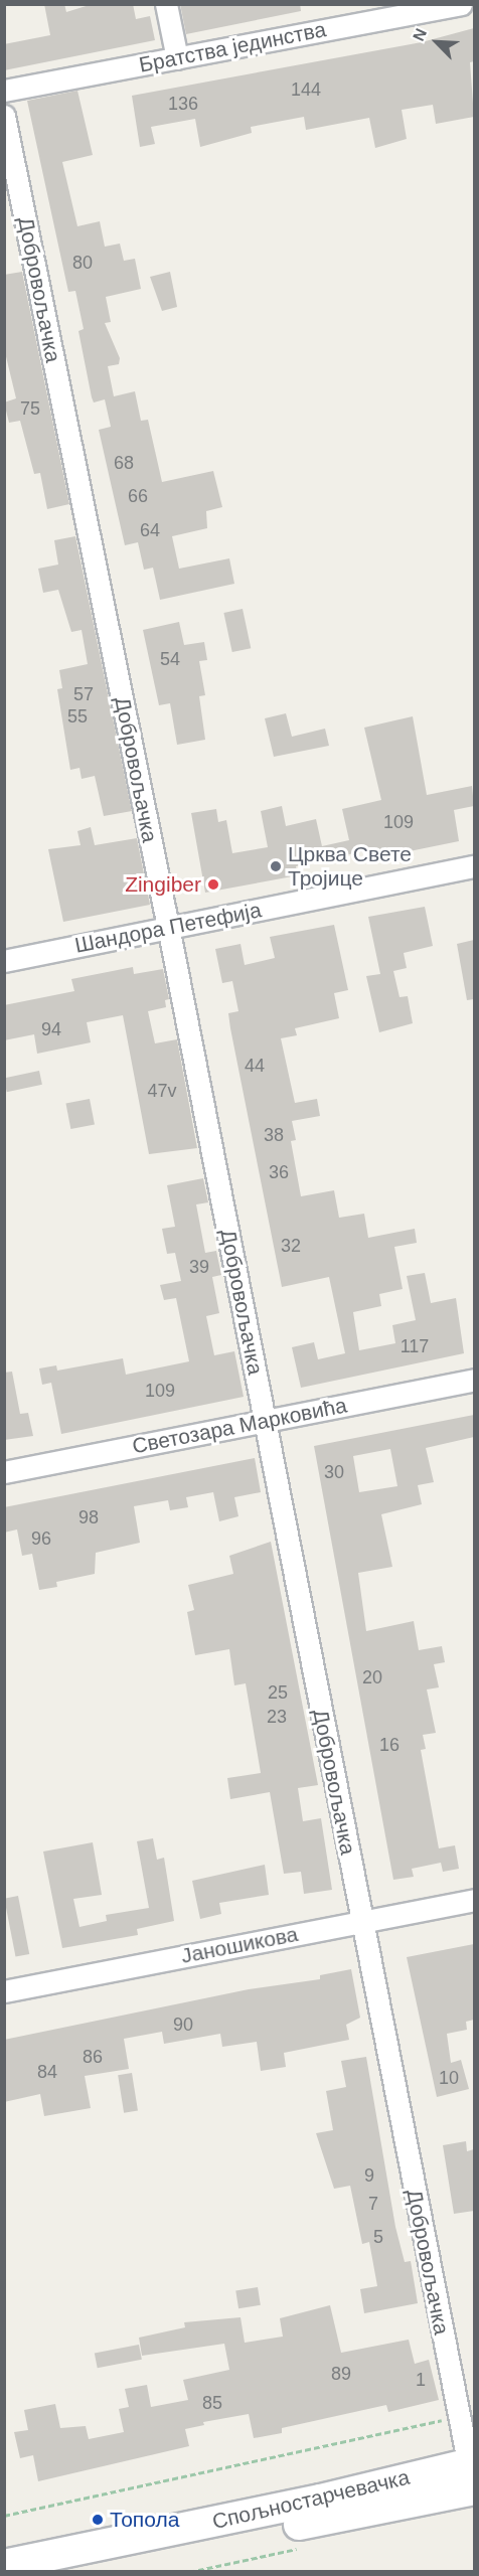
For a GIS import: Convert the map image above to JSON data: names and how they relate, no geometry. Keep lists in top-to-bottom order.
{
  "streets": {
    "street": [
      "Братства јединства",
      "Добровољачка",
      "Шандора Петефија",
      "Светозара Марковића",
      "Јаношикова",
      "Спољностарчевачка"
    ]
  },
  "crossings": [
    ["Добровољачка", "Шандора Петефија"],
    ["Добровољачка", "Светозара Марковића"],
    ["Добровољачка", "Јаношикова"],
    ["Добровољачка", "Спољностарчевачка"]
  ],
  "places": ["Црква Свете Тројице", "Zingiber", "Топола"],
  "house_numbers": [
    "144",
    "136",
    "80",
    "75",
    "68",
    "66",
    "64",
    "54",
    "57",
    "55",
    "109",
    "94",
    "44",
    "47v",
    "38",
    "36",
    "32",
    "39",
    "117",
    "109",
    "30",
    "98",
    "96",
    "20",
    "25",
    "23",
    "16",
    "90",
    "86",
    "84",
    "10",
    "9",
    "7",
    "5",
    "89",
    "1",
    "85"
  ],
  "north": "top left"
}
